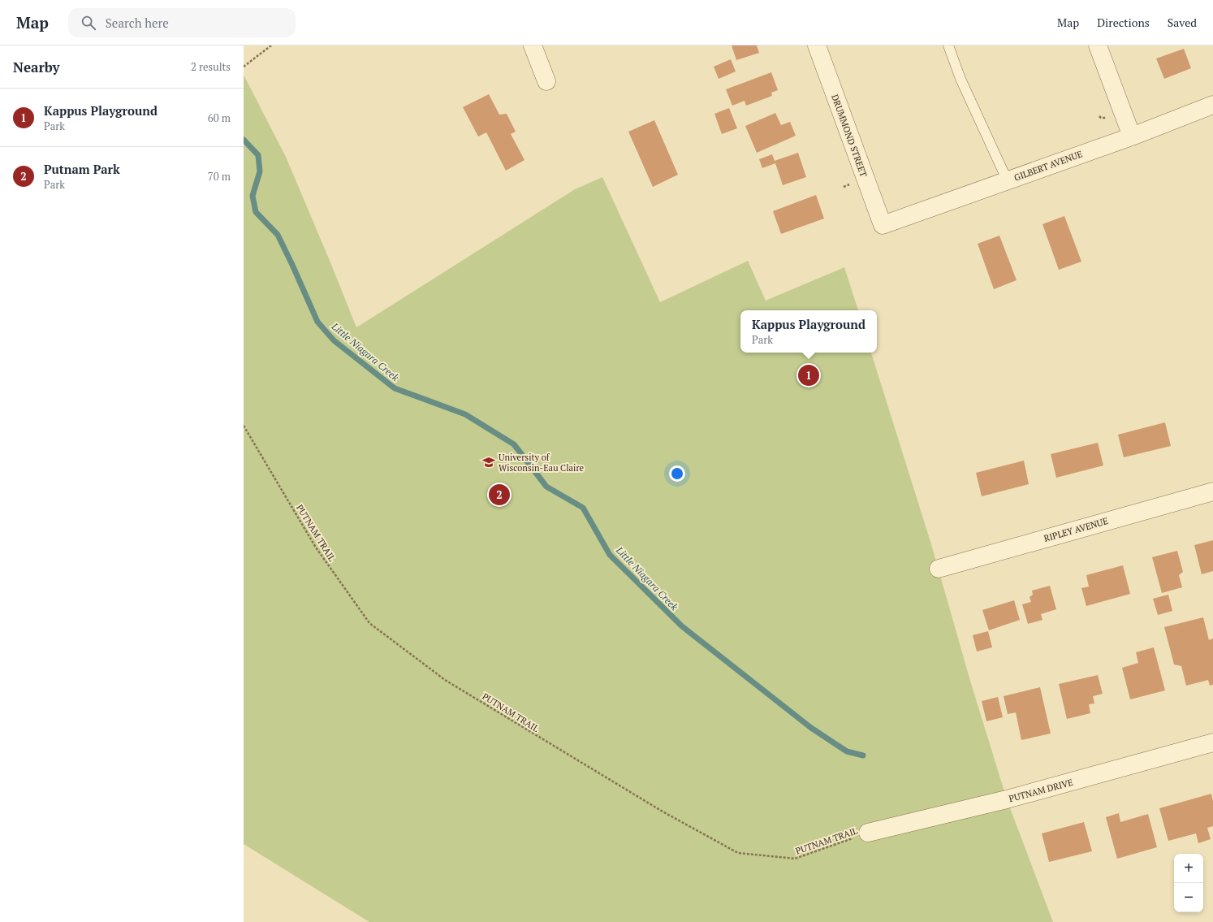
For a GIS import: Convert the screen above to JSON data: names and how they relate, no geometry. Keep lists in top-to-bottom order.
{
  "streets": {
    "street": [
      "DRUMMOND STREET",
      "GILBERT AVENUE",
      "RIPLEY AVENUE",
      "PUTNAM DRIVE"
    ],
    "path": ["PUTNAM TRAIL"]
  },
  "crossings": [
    ["DRUMMOND STREET", "GILBERT AVENUE"],
    ["PUTNAM TRAIL", "PUTNAM DRIVE"]
  ],
  "water": ["Little Niagara Creek"],
  "places": {
    "school or university": ["University of Wisconsin-Eau Claire"]
  },
  "page": {
    "header": "Map",
    "search": "Search here",
    "nav": ["Map", "Directions", "Saved"],
    "heading": ["Nearby", "2 results"],
    "list": [
      {
        "mark": "1",
        "name": "Kappus Playground",
        "note": "Park",
        "value": "60 m"
      },
      {
        "mark": "2",
        "name": "Putnam Park",
        "note": "Park",
        "value": "70 m"
      }
    ],
    "popup": ["Kappus Playground", "Park"],
    "pins": ["1", "2"],
    "map_buttons": ["+", "−"]
  }
}
